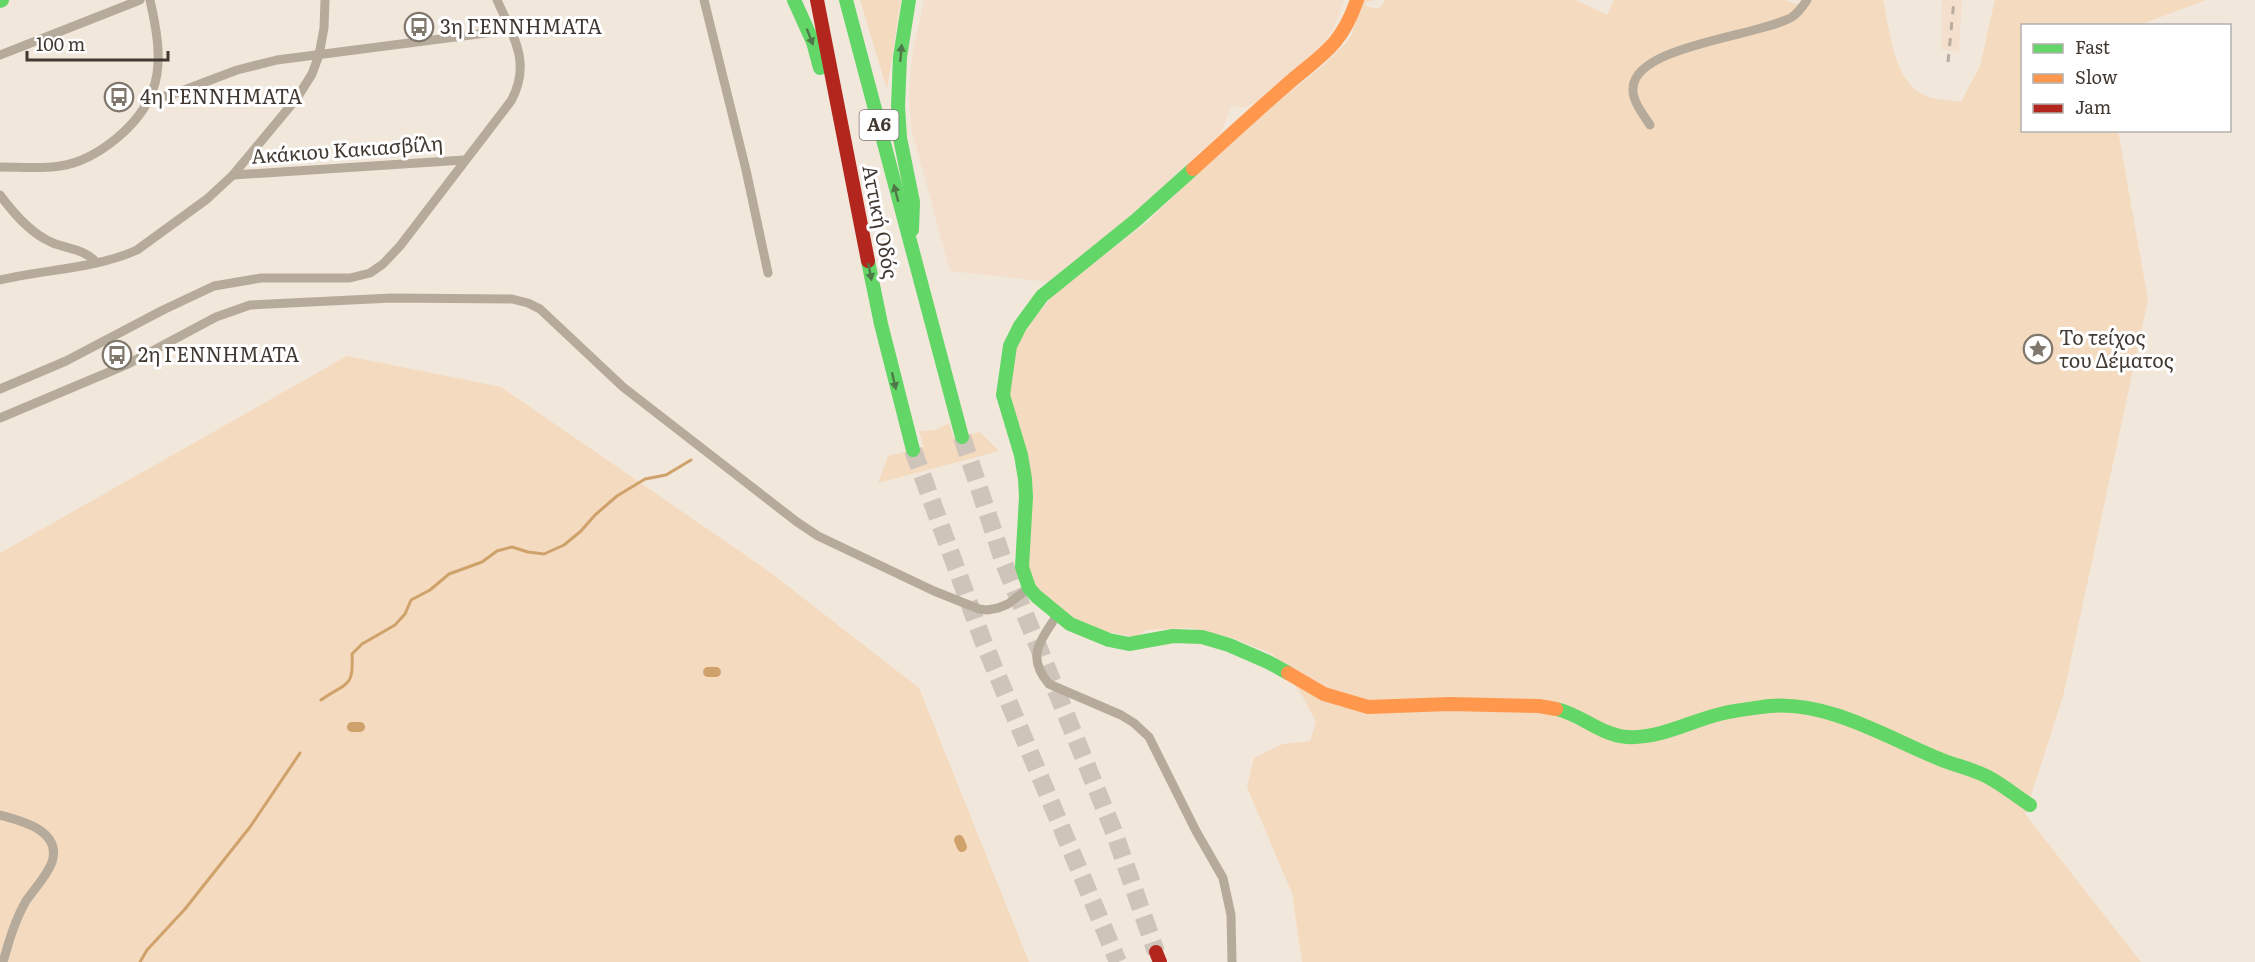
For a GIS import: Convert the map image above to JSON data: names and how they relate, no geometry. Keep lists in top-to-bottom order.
{
  "streets": {
    "main road": ["Α6", "Αττική Οδός"],
    "street": ["Ακάκιου Κακιασβίλη"]
  },
  "places": {
    "bus stop": ["3η ΓΕΝΝΗΜΑΤΑ", "4η ΓΕΝΝΗΜΑΤΑ", "2η ΓΕΝΝΗΜΑΤΑ"],
    "place": ["Το τείχος του Δέματος"]
  },
  "legend": ["Fast", "Slow", "Jam"],
  "scale_bar": "100 m"
}
